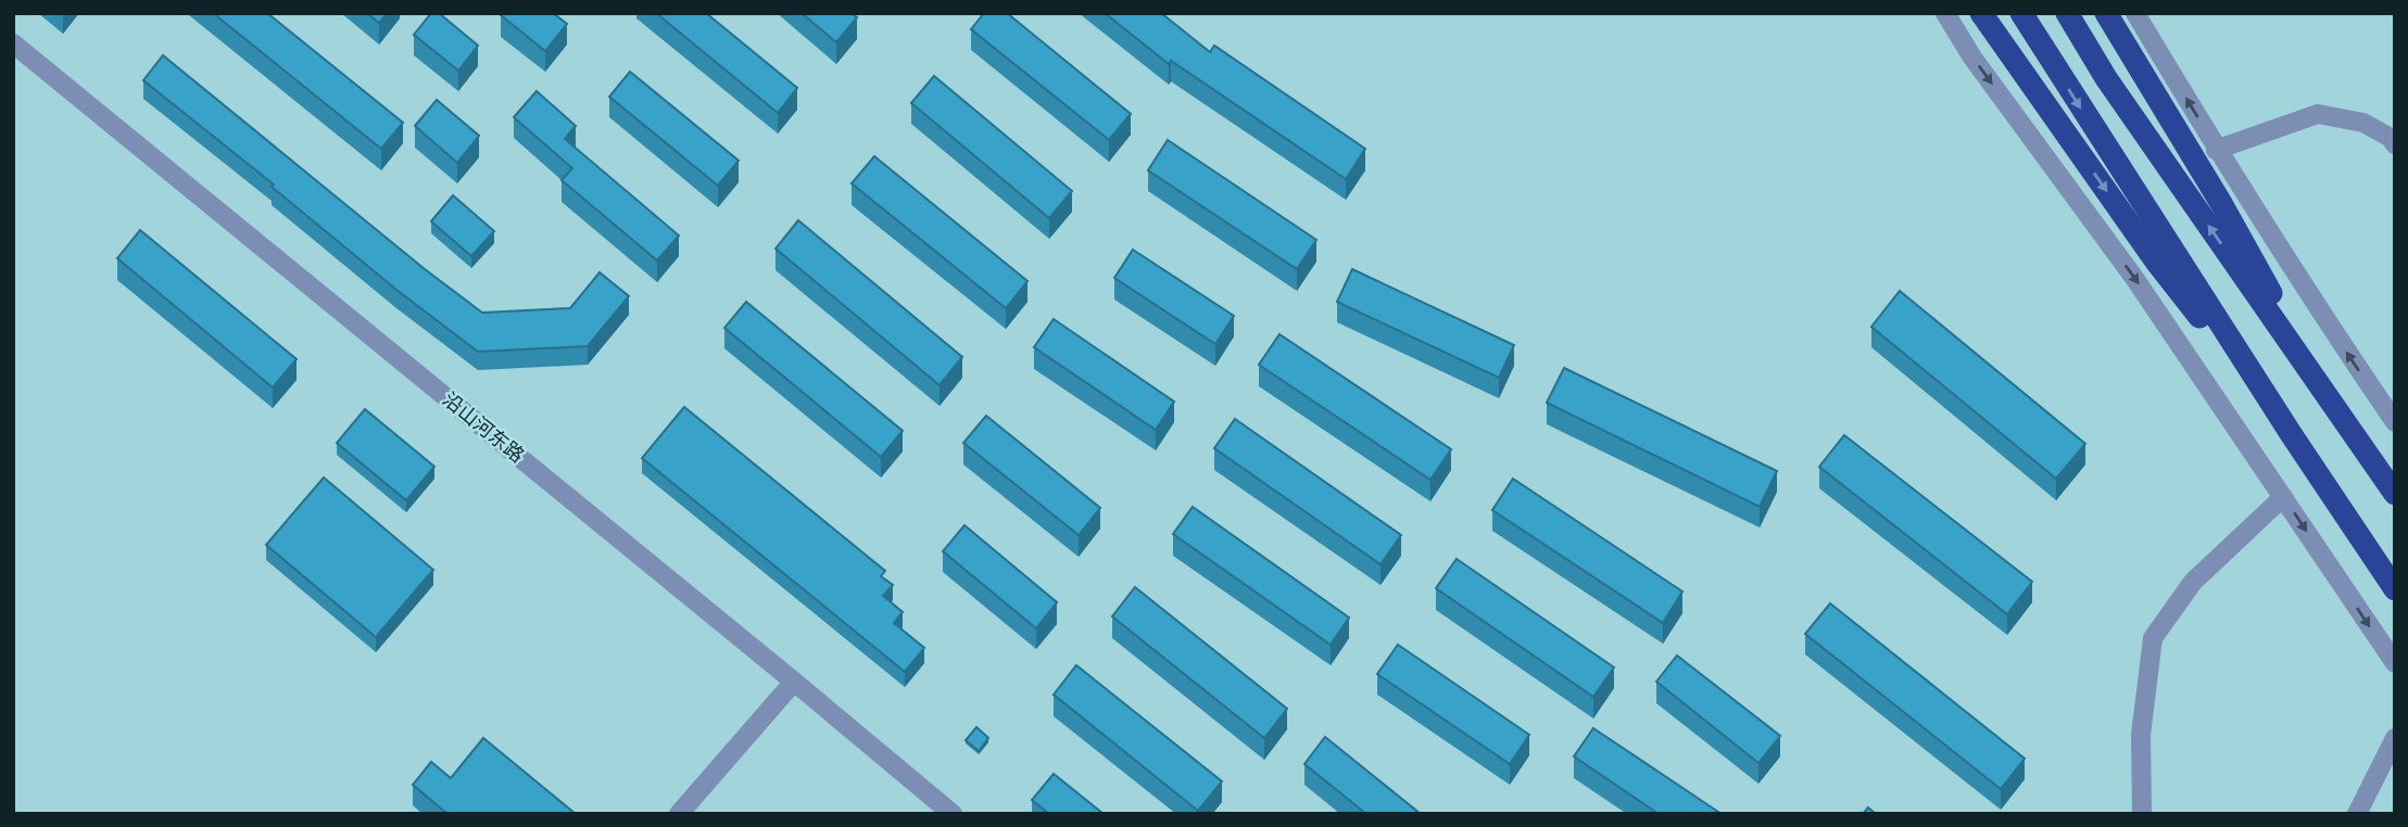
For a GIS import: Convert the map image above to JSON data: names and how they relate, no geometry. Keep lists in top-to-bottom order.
{
  "streets": {
    "street": ["沿山河东路"]
  }
}
